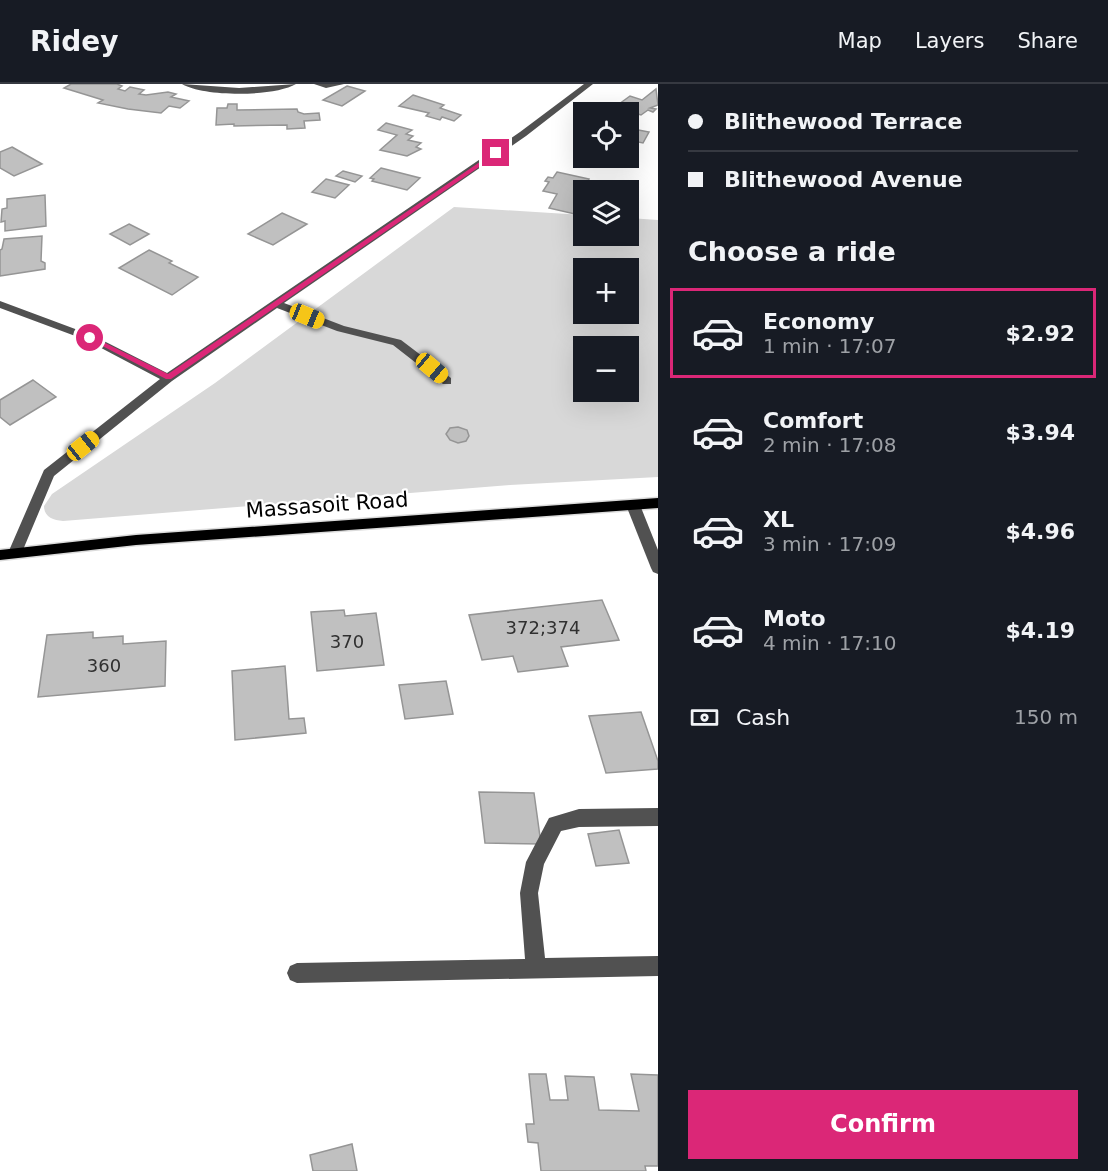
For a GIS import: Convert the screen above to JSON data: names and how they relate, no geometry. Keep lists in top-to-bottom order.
{
  "streets": {
    "main road": ["Massasoit Road"]
  },
  "house_numbers": ["372;374", "370", "360"],
  "page": {
    "header": "Ridey",
    "nav": ["Map", "Layers", "Share"],
    "banner": ["Blithewood Terrace", "Blithewood Avenue"],
    "map_buttons": ["+", "−"],
    "heading": "Choose a ride",
    "list": [
      {
        "name": "Economy",
        "note": "1 min · 17:07",
        "value": "$2.92"
      },
      {
        "name": "Comfort",
        "note": "2 min · 17:08",
        "value": "$3.94"
      },
      {
        "name": "XL",
        "note": "3 min · 17:09",
        "value": "$4.96"
      },
      {
        "name": "Moto",
        "note": "4 min · 17:10",
        "value": "$4.19"
      }
    ],
    "pay": ["Cash", "150 m"],
    "buttons": "Confirm"
  }
}
